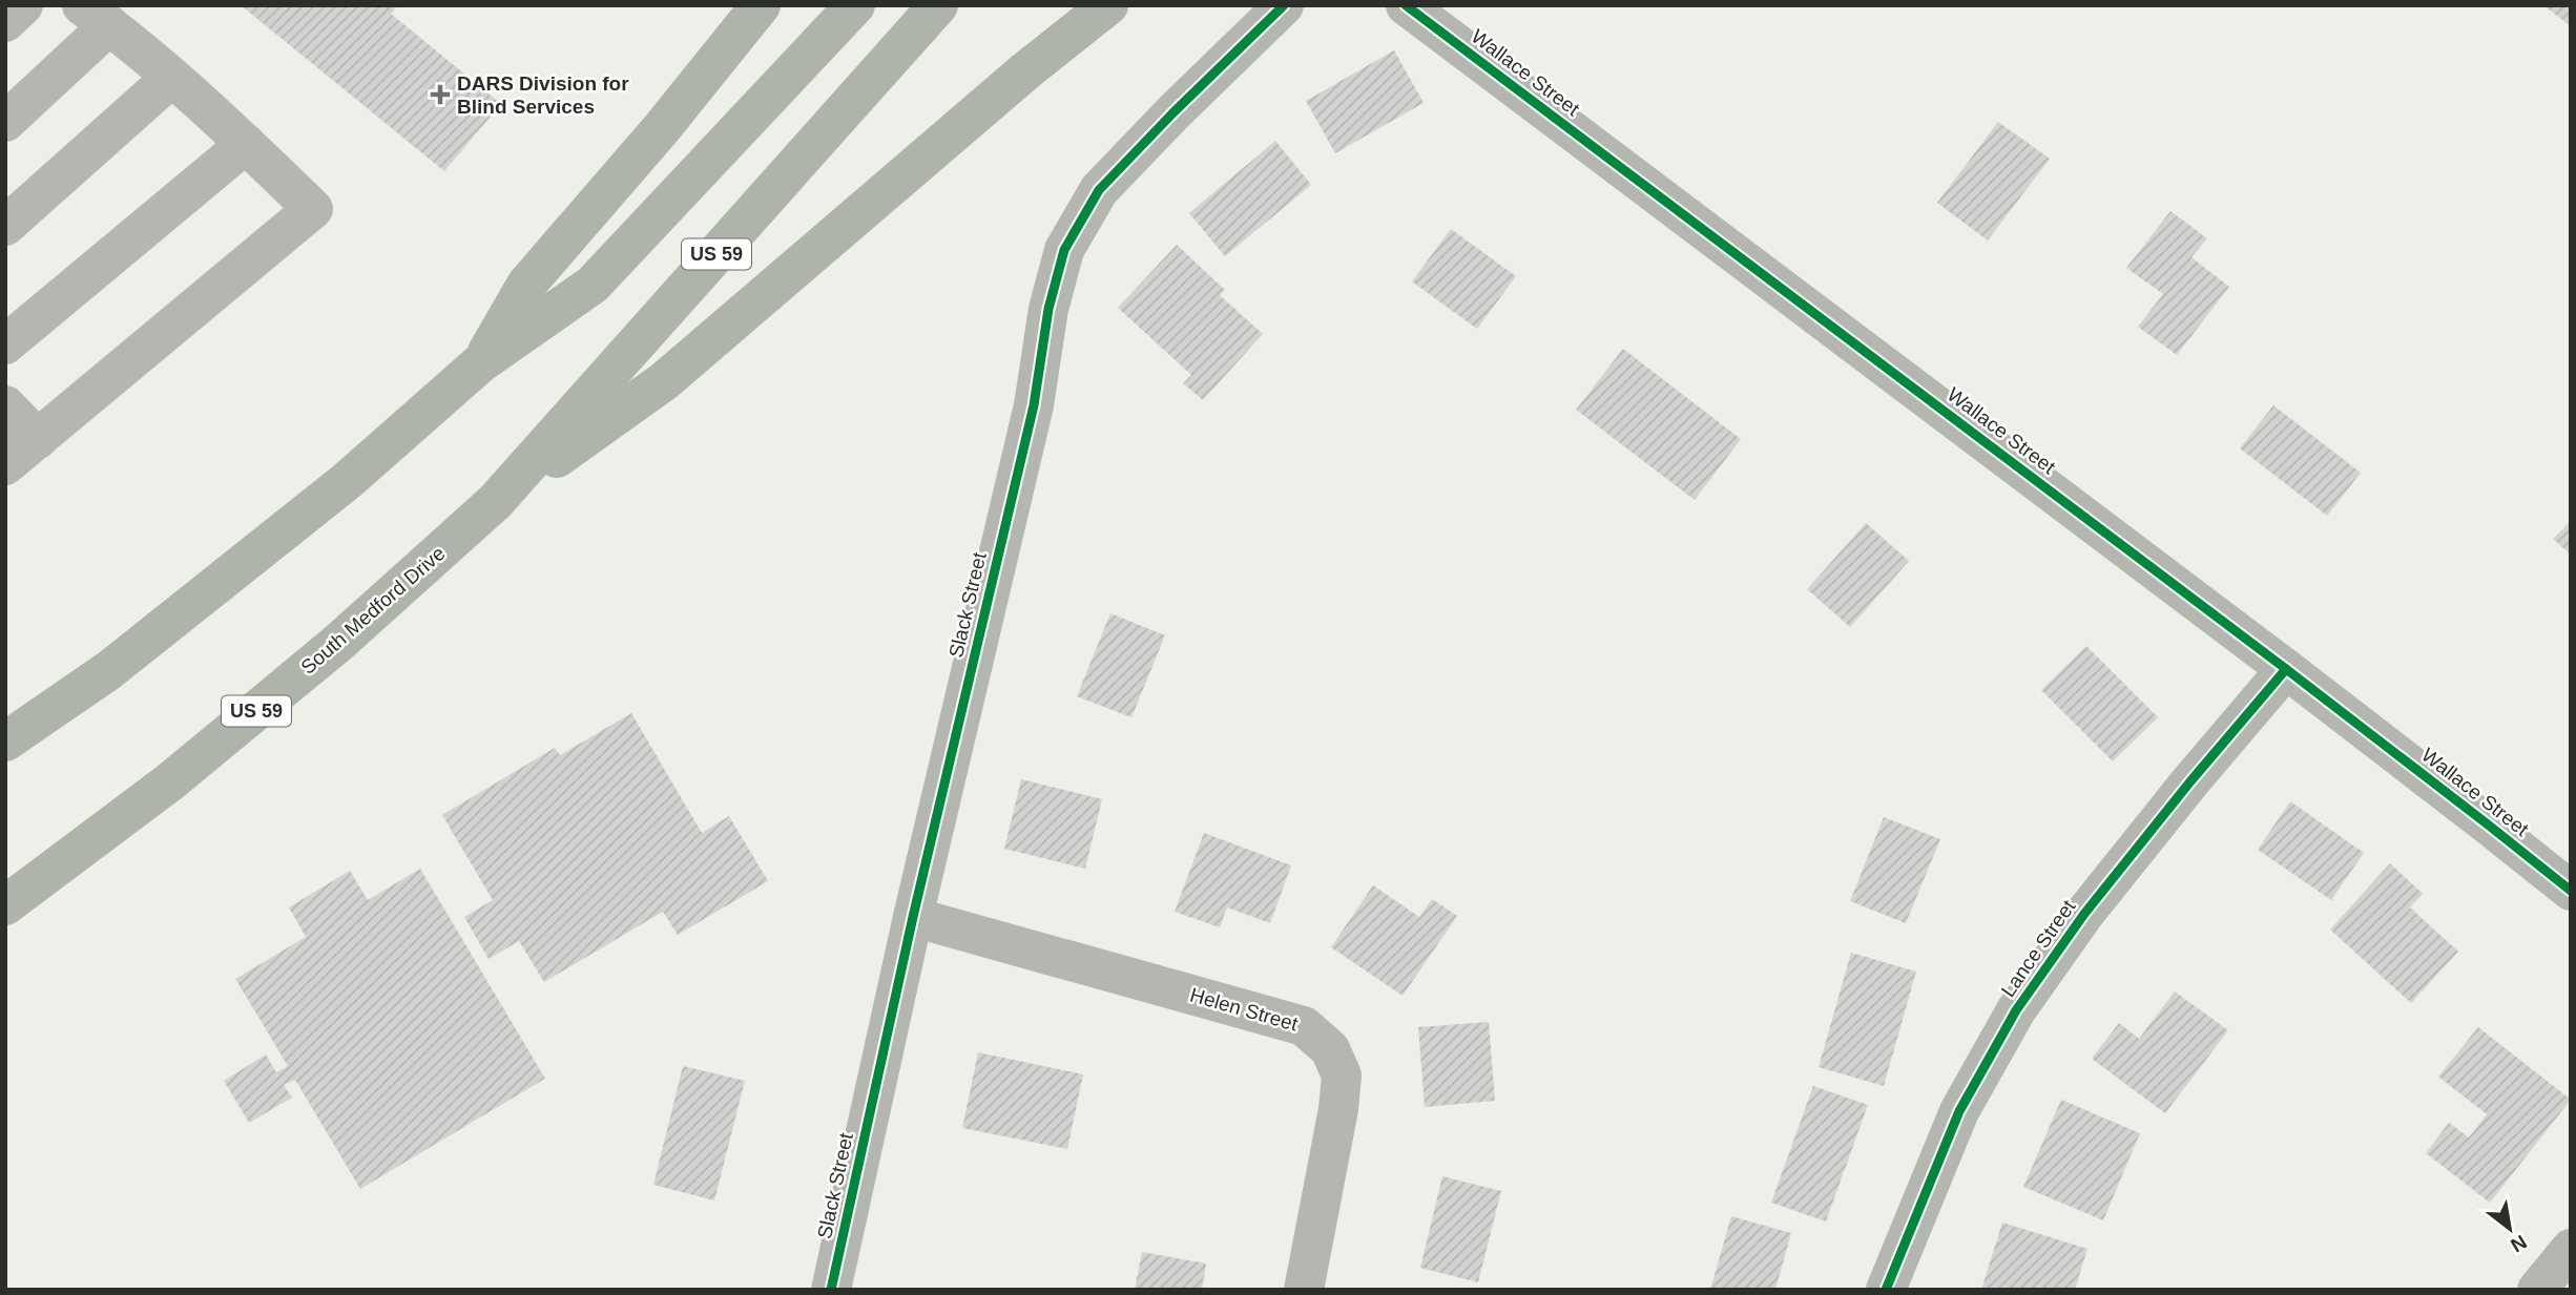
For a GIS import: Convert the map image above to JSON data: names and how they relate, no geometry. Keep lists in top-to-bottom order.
{
  "streets": {
    "highway": ["US 59", "South Medford Drive"],
    "street": [
      "Wallace Street",
      "Slack Street",
      "Lance Street",
      "Helen Street"
    ]
  },
  "crossings": [
    ["Wallace Street", "Lance Street"],
    ["US 59", "South Medford Drive"],
    ["Slack Street", "Helen Street"]
  ],
  "places": {
    "health": ["DARS Division for Blind Services"]
  },
  "north": "bottom right"
}
